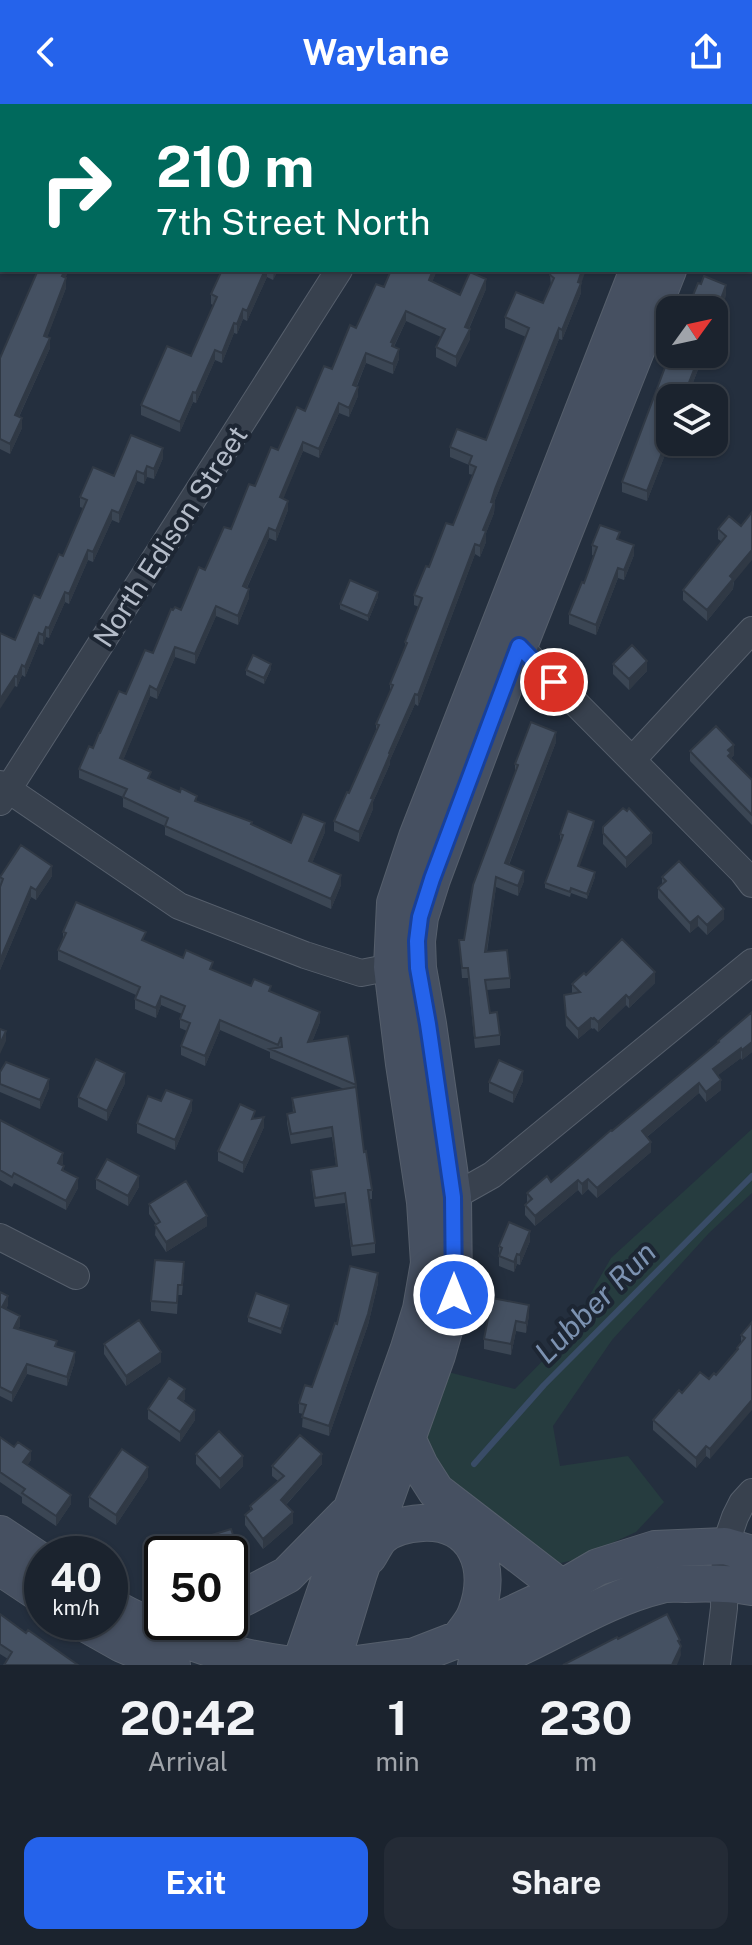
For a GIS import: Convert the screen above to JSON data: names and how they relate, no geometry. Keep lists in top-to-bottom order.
{
  "streets": {
    "street": ["North Edison Street"]
  },
  "water": ["Lubber Run"],
  "north": "top right",
  "page": {
    "header": "Waylane",
    "turn": ["210 m", "7th Street North"],
    "speed": "40 km/h",
    "limit": "50",
    "eta": [
      "20:42",
      "Arrival",
      "1",
      "min",
      "230",
      "m"
    ],
    "buttons": ["Exit", "Share"]
  }
}
